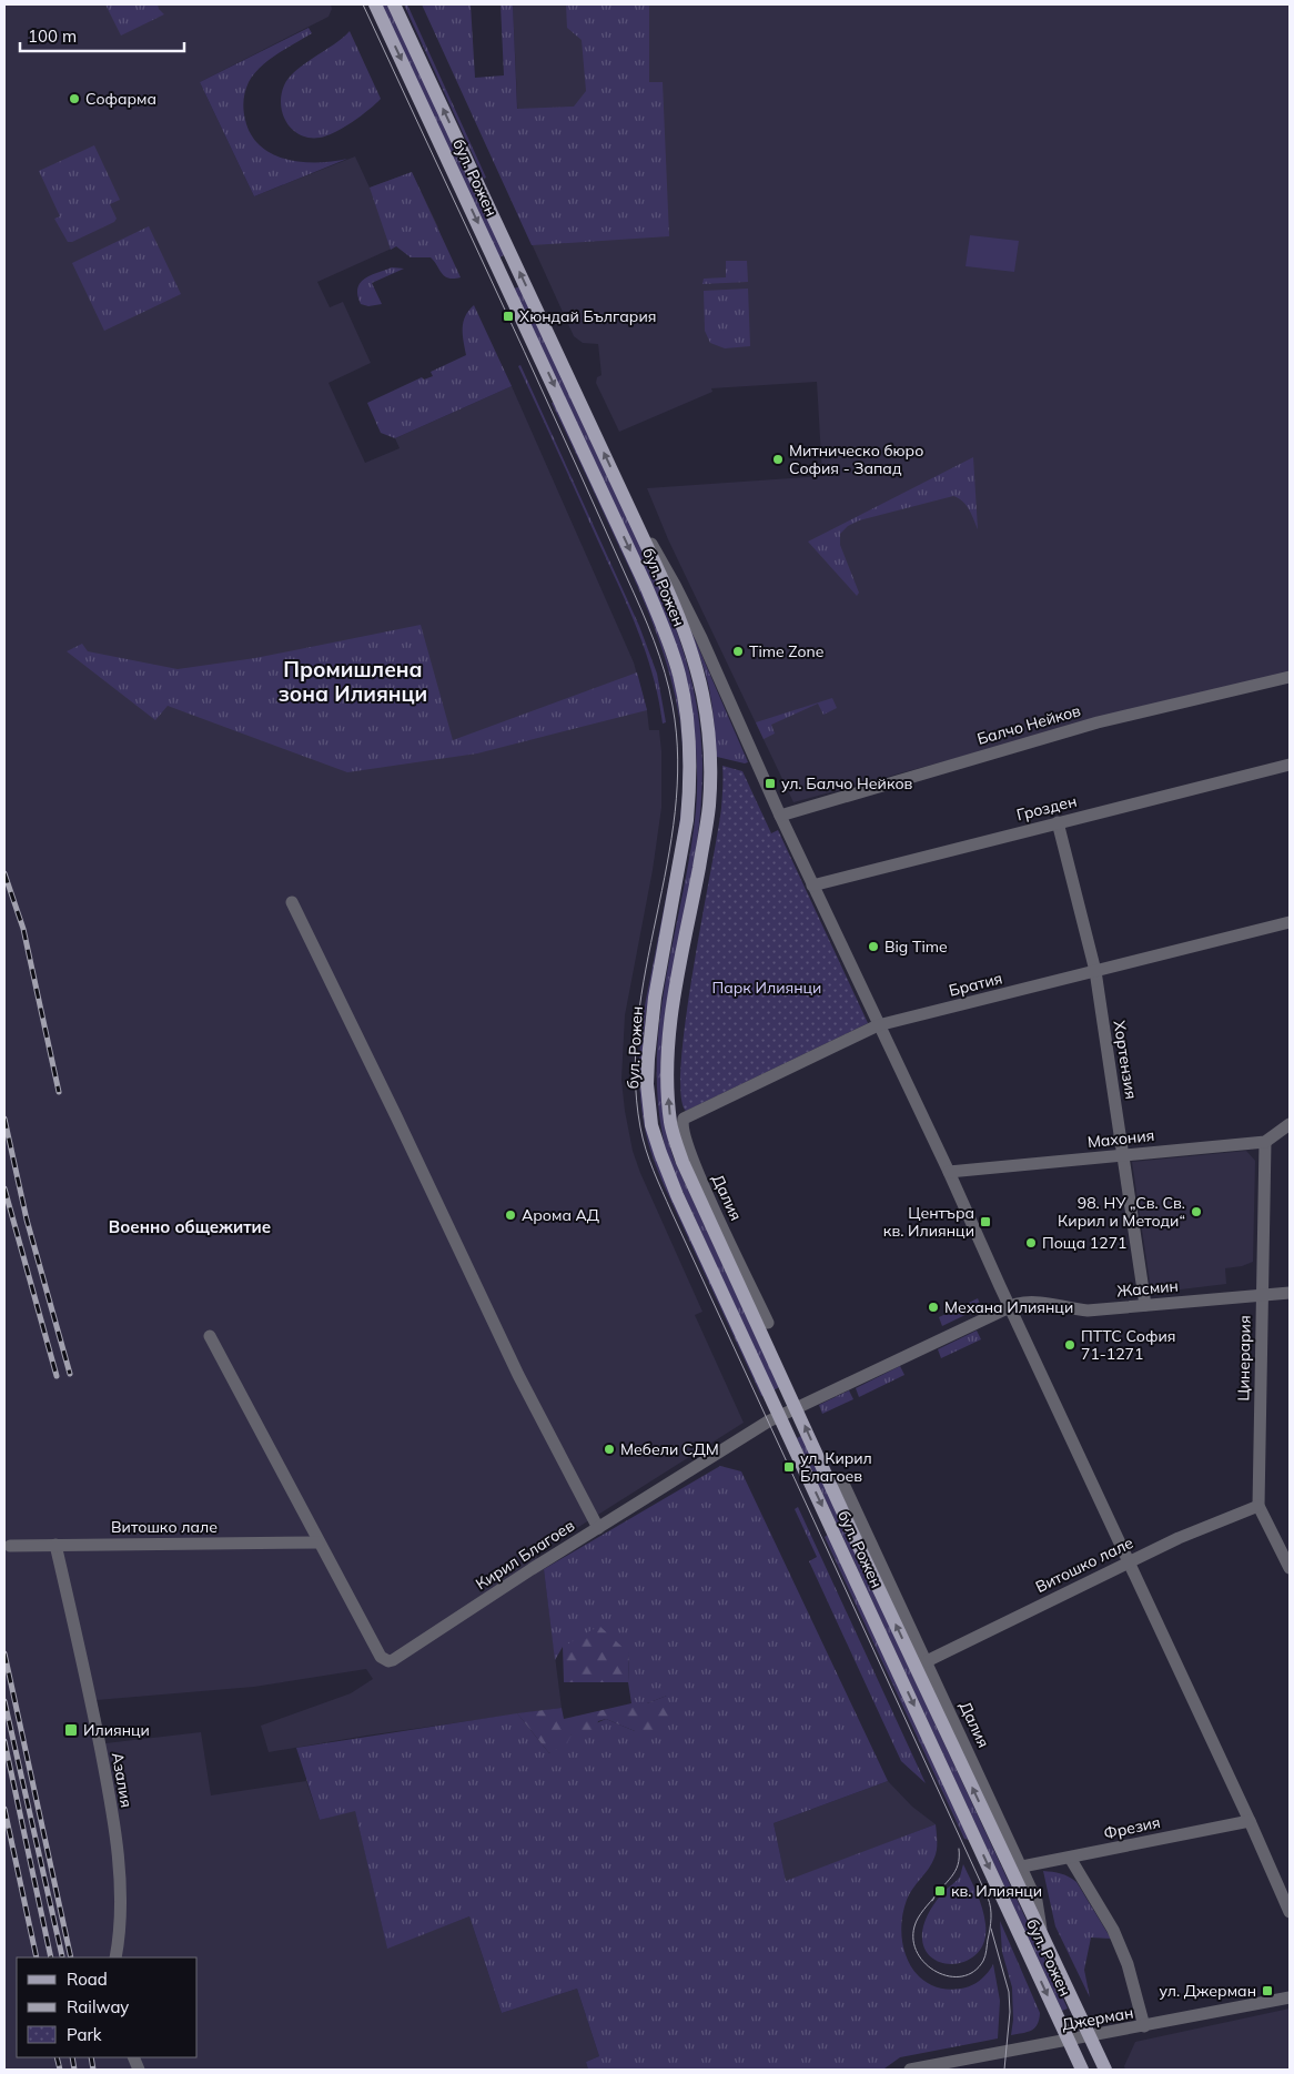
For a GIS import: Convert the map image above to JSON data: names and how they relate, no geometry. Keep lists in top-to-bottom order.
{
  "streets": {
    "main road": ["бул. Рожен"],
    "street": [
      "Балчо Нейков",
      "Грозден",
      "Братия",
      "Хортензия",
      "Махония",
      "Далия",
      "Жасмин",
      "Цинерария",
      "Витошко лале",
      "Кирил Благоев",
      "Азалия",
      "Фрезия",
      "Джерман"
    ]
  },
  "crossings": [
    ["бул. Рожен", "Балчо Нейков"],
    ["бул. Рожен", "Грозден"],
    ["бул. Рожен", "Братия"],
    ["бул. Рожен", "Махония"],
    ["бул. Рожен", "Далия"],
    ["бул. Рожен", "Жасмин"],
    ["бул. Рожен", "Витошко лале"],
    ["бул. Рожен", "Кирил Благоев"],
    ["бул. Рожен", "Фрезия"],
    ["бул. Рожен", "Джерман"],
    ["Грозден", "Хортензия"],
    ["Братия", "Хортензия"],
    ["Братия", "Далия"],
    ["Хортензия", "Махония"],
    ["Хортензия", "Жасмин"],
    ["Махония", "Цинерария"],
    ["Далия", "Витошко лале"],
    ["Далия", "Фрезия"],
    ["Жасмин", "Цинерария"],
    ["Жасмин", "Кирил Благоев"],
    ["Цинерария", "Витошко лале"],
    ["Витошко лале", "Кирил Благоев"],
    ["Витошко лале", "Азалия"]
  ],
  "districts": ["Промишлена зона Илиянци", "Военно общежитие"],
  "parks": ["Парк Илиянци"],
  "places": {
    "other": [
      "Софарма",
      "Митническо бюро София - Запад",
      "Time Zone",
      "Big Time",
      "98. НУ „Св. Св. Кирил и Методи“",
      "Арома АД",
      "Поща 1271",
      "Механа Илиянци",
      "ПТТС София 71-1271",
      "Мебели СДМ"
    ],
    "transit": [
      "Хюндай България",
      "ул. Балчо Нейков",
      "Центъра кв. Илиянци",
      "ул. Кирил Благоев",
      "Илиянци",
      "кв. Илиянци",
      "ул. Джерман"
    ]
  },
  "legend": ["Road", "Railway", "Park"],
  "scale_bar": "100 m"
}
